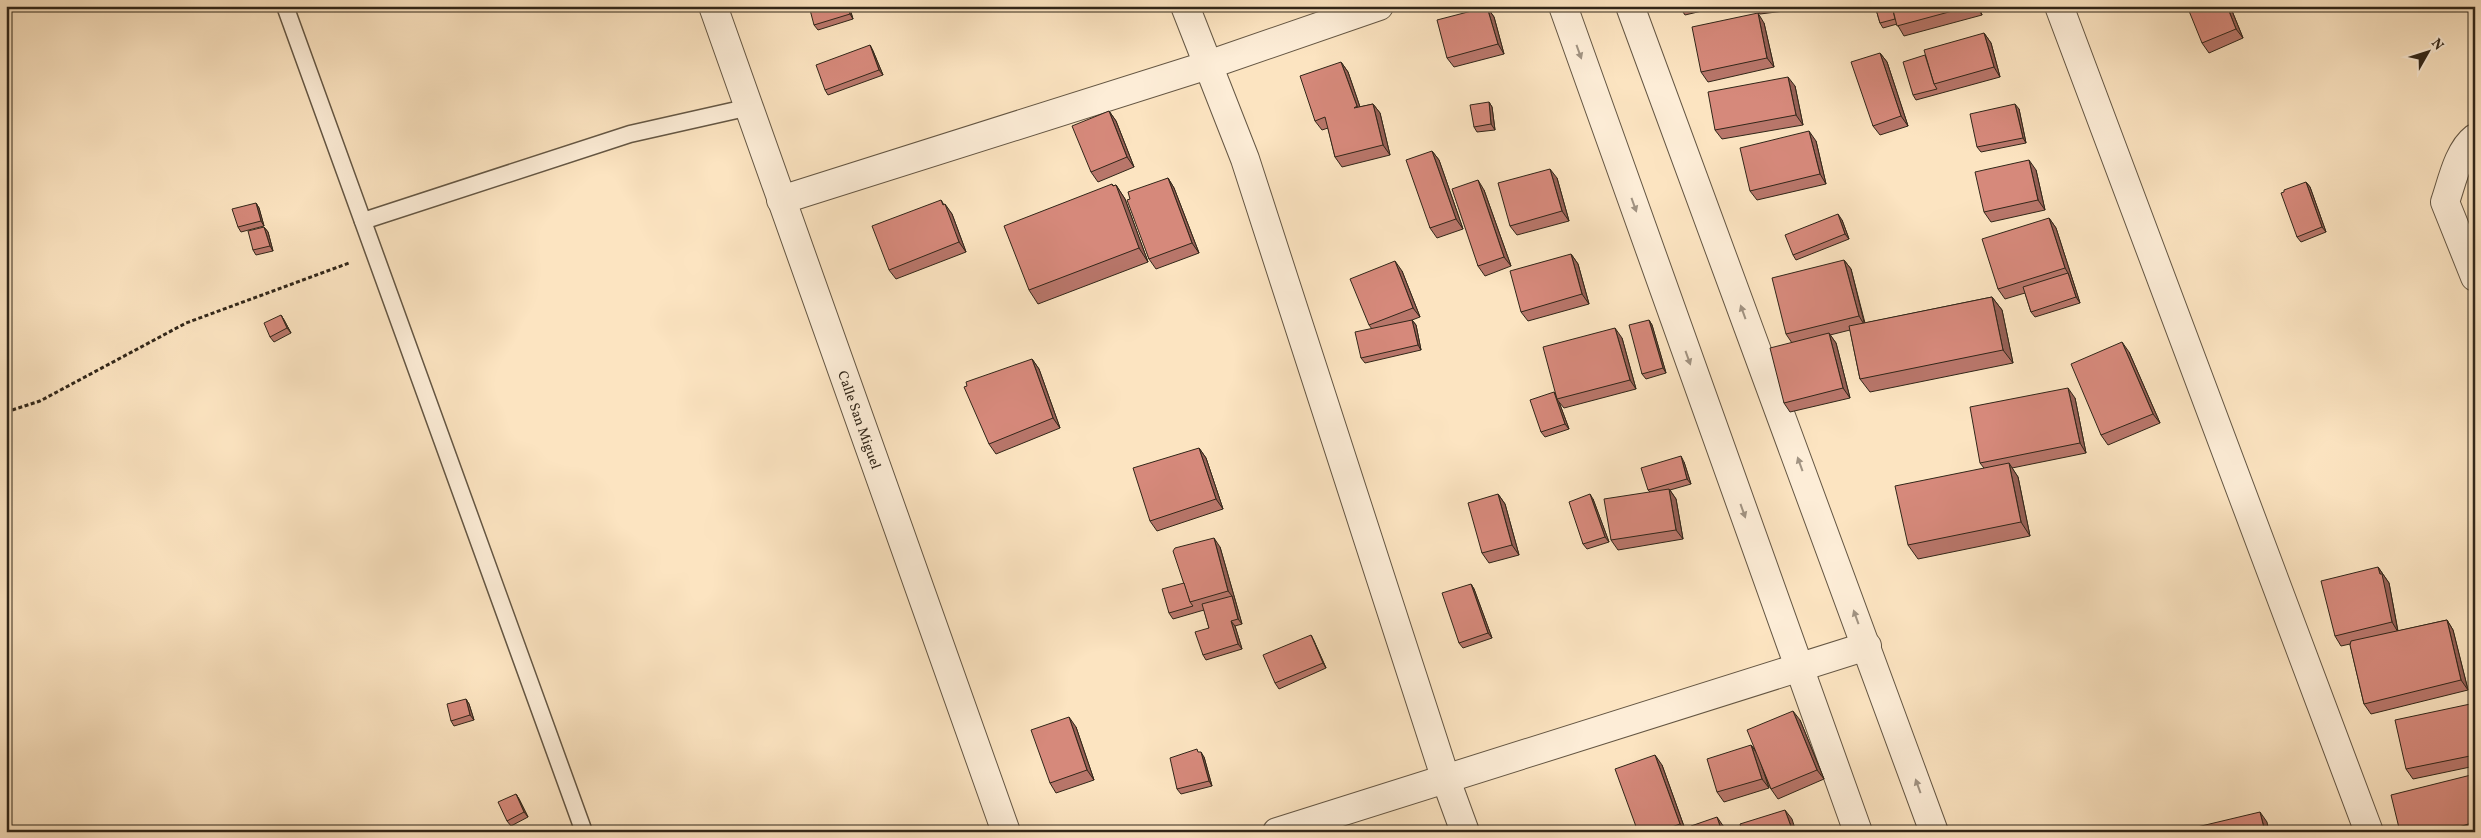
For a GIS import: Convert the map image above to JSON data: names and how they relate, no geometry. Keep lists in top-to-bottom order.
{
  "streets": {
    "street": ["Calle San Miguel"]
  },
  "north": "top right"
}
